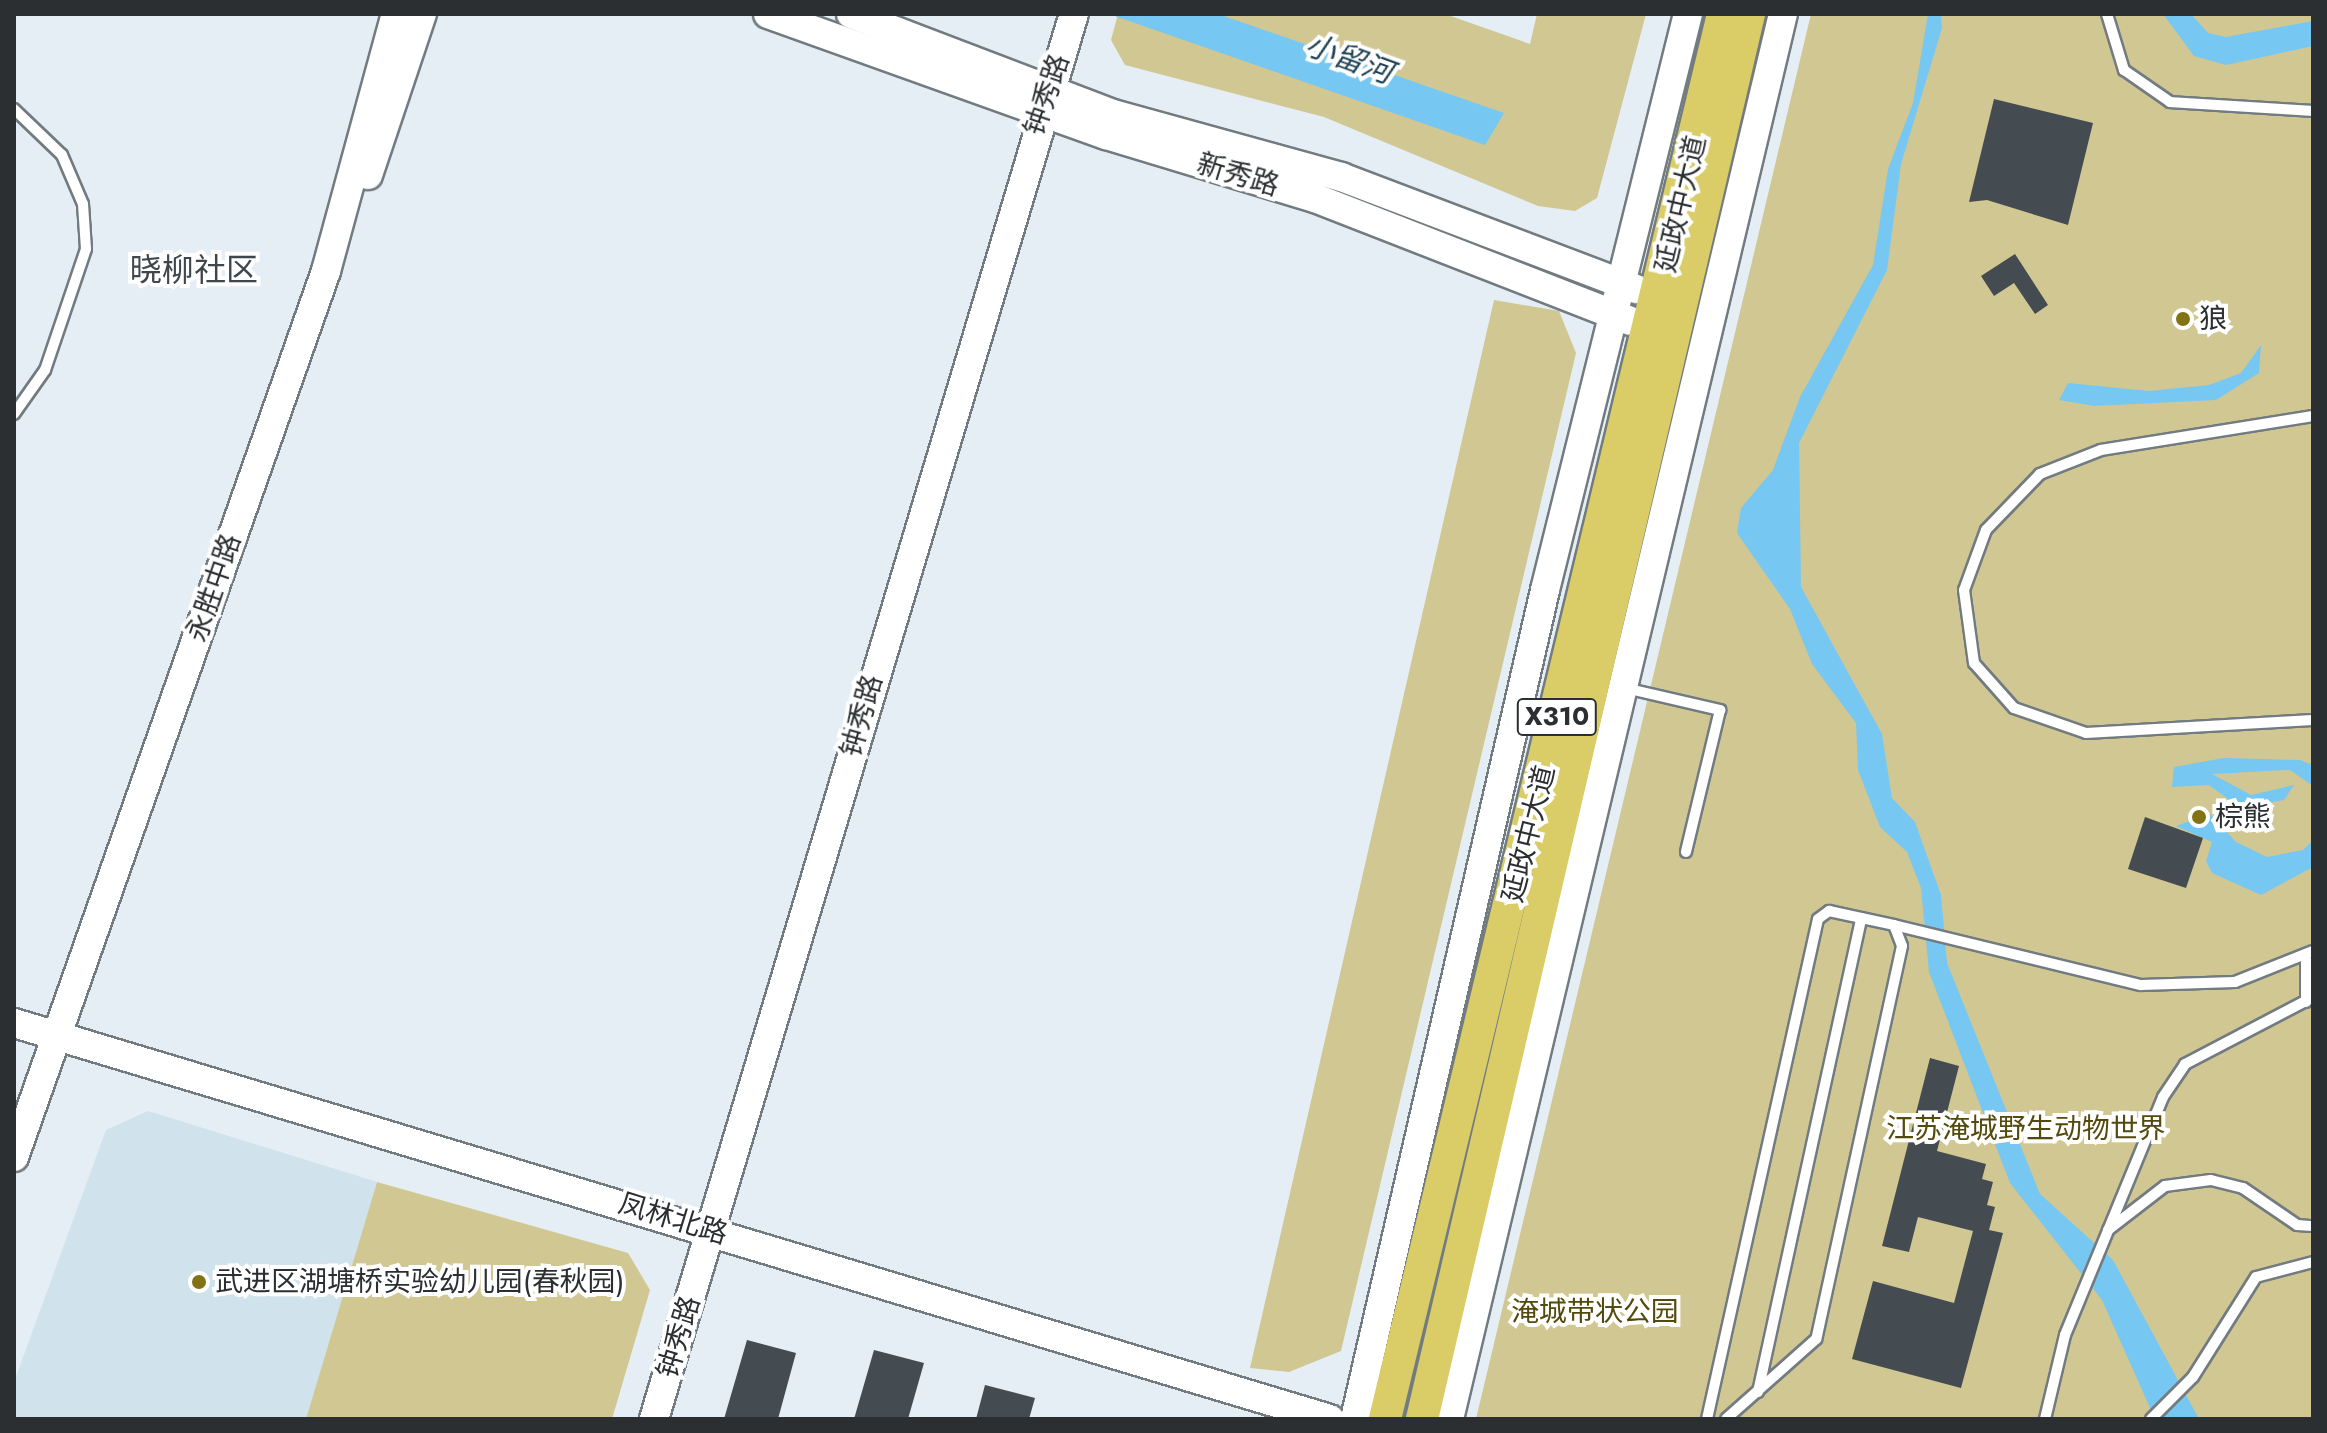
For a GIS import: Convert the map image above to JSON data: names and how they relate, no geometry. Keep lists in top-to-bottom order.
{
  "streets": {
    "main road": ["延政中大道", "X310"],
    "street": [
      "钟秀路",
      "新秀路",
      "永胜中路",
      "凤林北路"
    ]
  },
  "crossings": [
    ["钟秀路", "新秀路"],
    ["钟秀路", "凤林北路"],
    ["新秀路", "延政中大道"],
    ["永胜中路", "凤林北路"]
  ],
  "districts": ["晓柳社区"],
  "water": ["小留河"],
  "parks": ["江苏淹城野生动物世界", "淹城带状公园"],
  "places": ["狼", "棕熊", "武进区湖塘桥实验幼儿园(春秋园)"]
}
